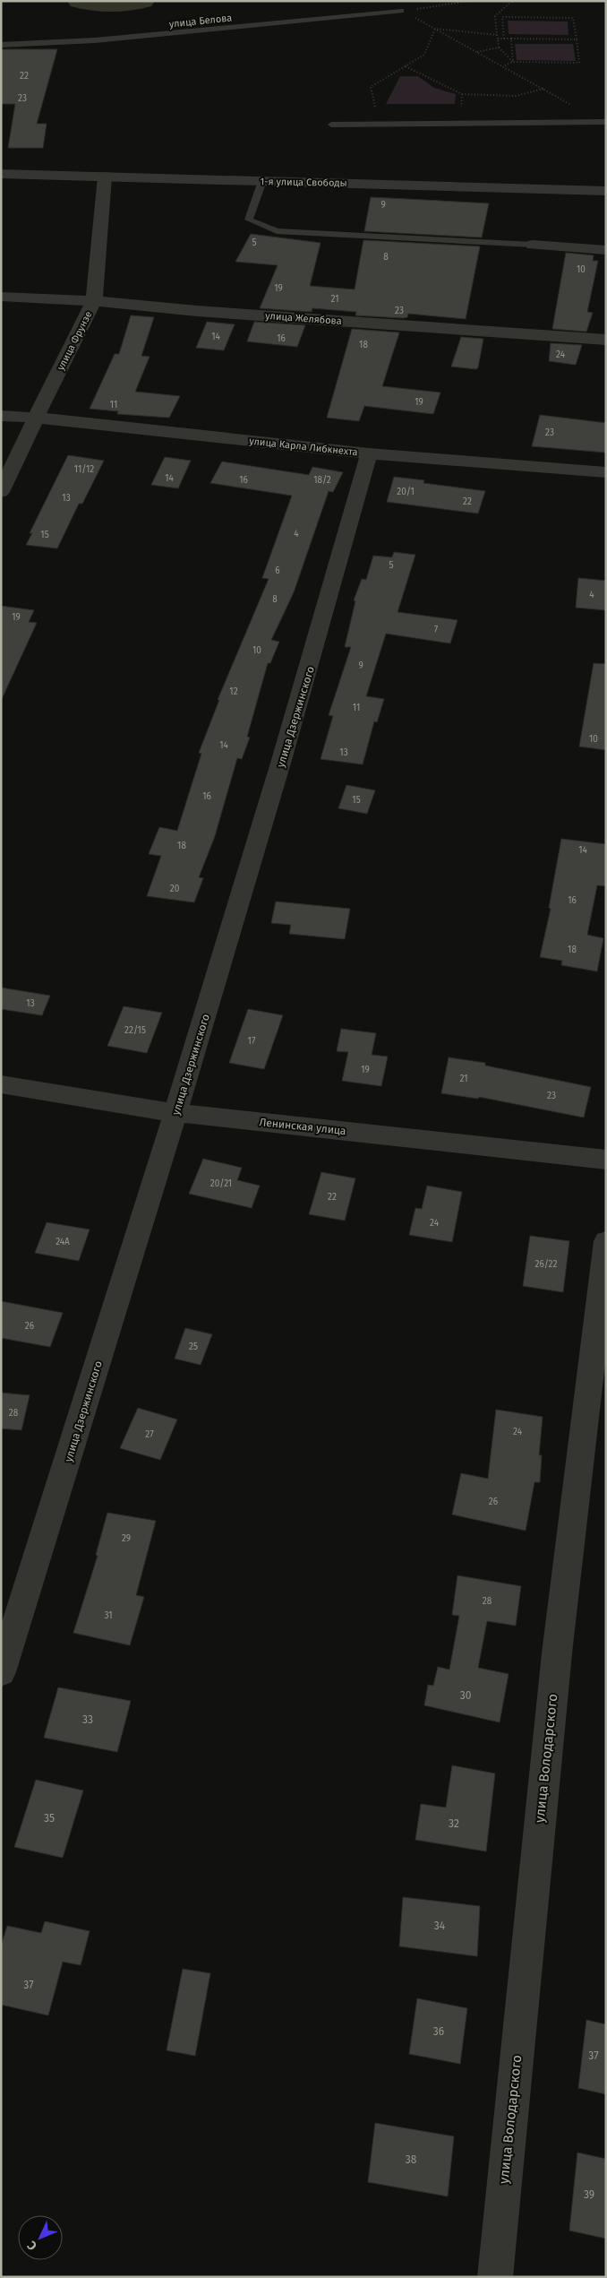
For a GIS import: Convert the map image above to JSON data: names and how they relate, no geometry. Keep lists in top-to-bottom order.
{
  "streets": {
    "street": [
      "1-я улица Свободы",
      "улица Желябова",
      "улица Фрунзе",
      "улица Карла Либкнехта",
      "улица Дзержинского",
      "Ленинская улица",
      "улица Володарского"
    ],
    "lane": ["улица Белова"]
  },
  "crossings": [
    ["1-я улица Свободы", "улица Фрунзе"],
    ["улица Желябова", "улица Фрунзе"],
    ["улица Фрунзе", "улица Карла Либкнехта"],
    ["улица Карла Либкнехта", "улица Дзержинского"],
    ["улица Дзержинского", "Ленинская улица"]
  ],
  "house_numbers": [
    "22",
    "23",
    "9",
    "5",
    "8",
    "10",
    "19",
    "21",
    "23",
    "14",
    "16",
    "18",
    "24",
    "19",
    "11",
    "23",
    "11/12",
    "14",
    "16",
    "18/2",
    "20/1",
    "13",
    "22",
    "4",
    "15",
    "5",
    "6",
    "4",
    "8",
    "19",
    "7",
    "10",
    "9",
    "12",
    "11",
    "10",
    "14",
    "13",
    "16",
    "15",
    "18",
    "14",
    "20",
    "16",
    "18",
    "13",
    "22/15",
    "17",
    "19",
    "21",
    "23",
    "20/21",
    "22",
    "24",
    "24А",
    "26/22",
    "26",
    "25",
    "28",
    "24",
    "27",
    "26",
    "29",
    "28",
    "31",
    "30",
    "33",
    "35",
    "32",
    "34",
    "37",
    "36",
    "37",
    "38",
    "39"
  ],
  "north": "bottom left"
}
